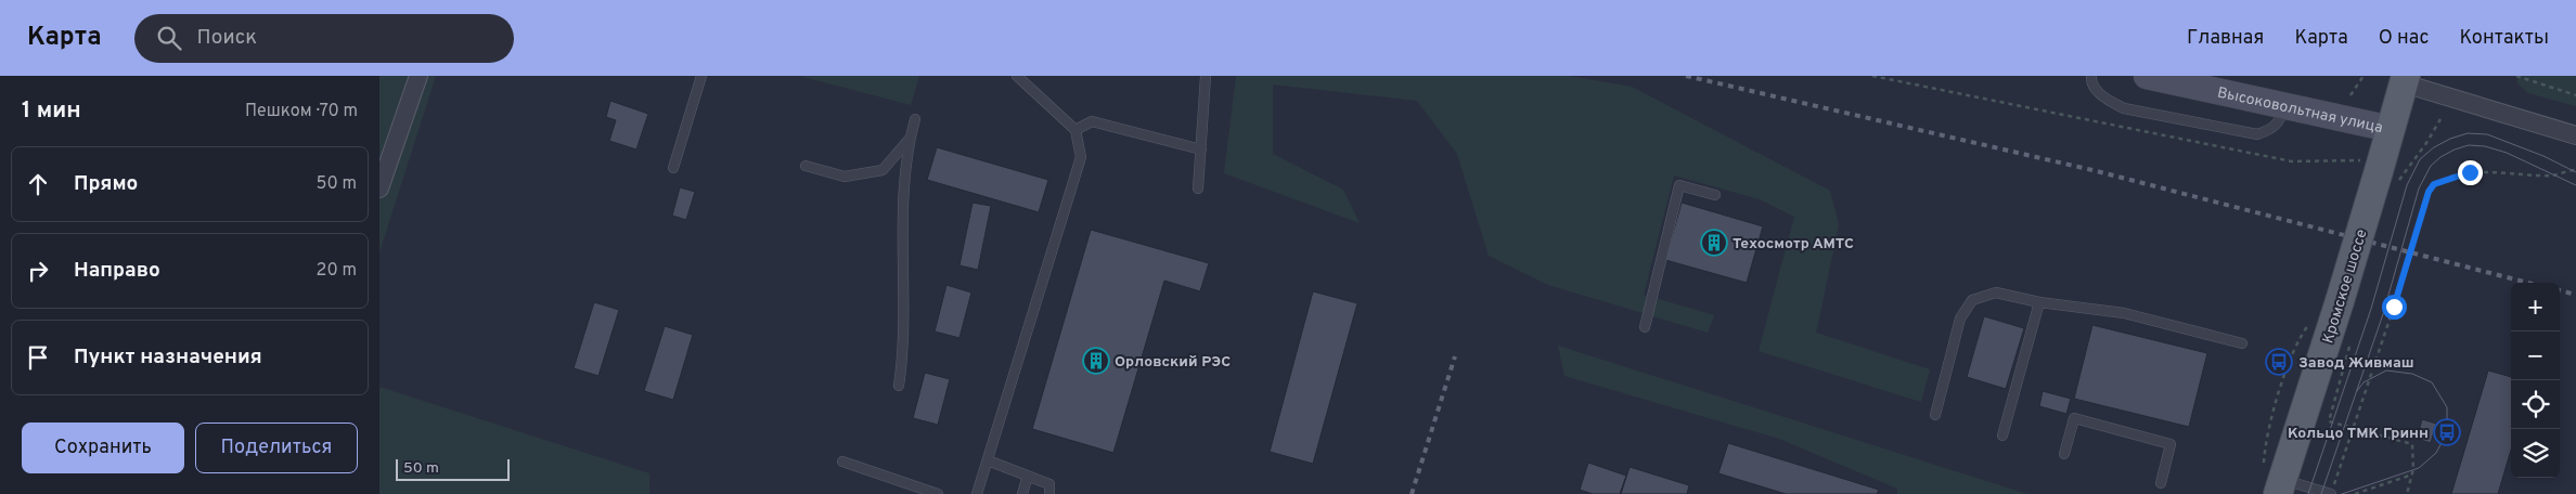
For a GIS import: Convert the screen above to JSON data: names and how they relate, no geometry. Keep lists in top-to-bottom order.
{
  "streets": {
    "main road": ["Высоковольтная улица", "Кромское шоссе"]
  },
  "crossings": [
    ["Высоковольтная улица", "Кромское шоссе"]
  ],
  "places": {
    "building": ["Техосмотр АМТС", "Орловский РЭС"],
    "bus stop": ["Завод Живмаш", "Кольцо ТМК Гринн"]
  },
  "scale_bar": "50 m",
  "page": {
    "header": "Карта",
    "search": "Поиск",
    "nav": [
      "Главная",
      "Карта",
      "О нас",
      "Контакты"
    ],
    "heading": ["1 мин", "Пешком · 70 m"],
    "list": [
      ["Прямо", "50 m"],
      ["Направо", "20 m"],
      "Пункт назначения"
    ],
    "map_buttons": ["+", "−"],
    "buttons": ["Сохранить", "Поделиться"],
    "scale": "50 m"
  }
}
